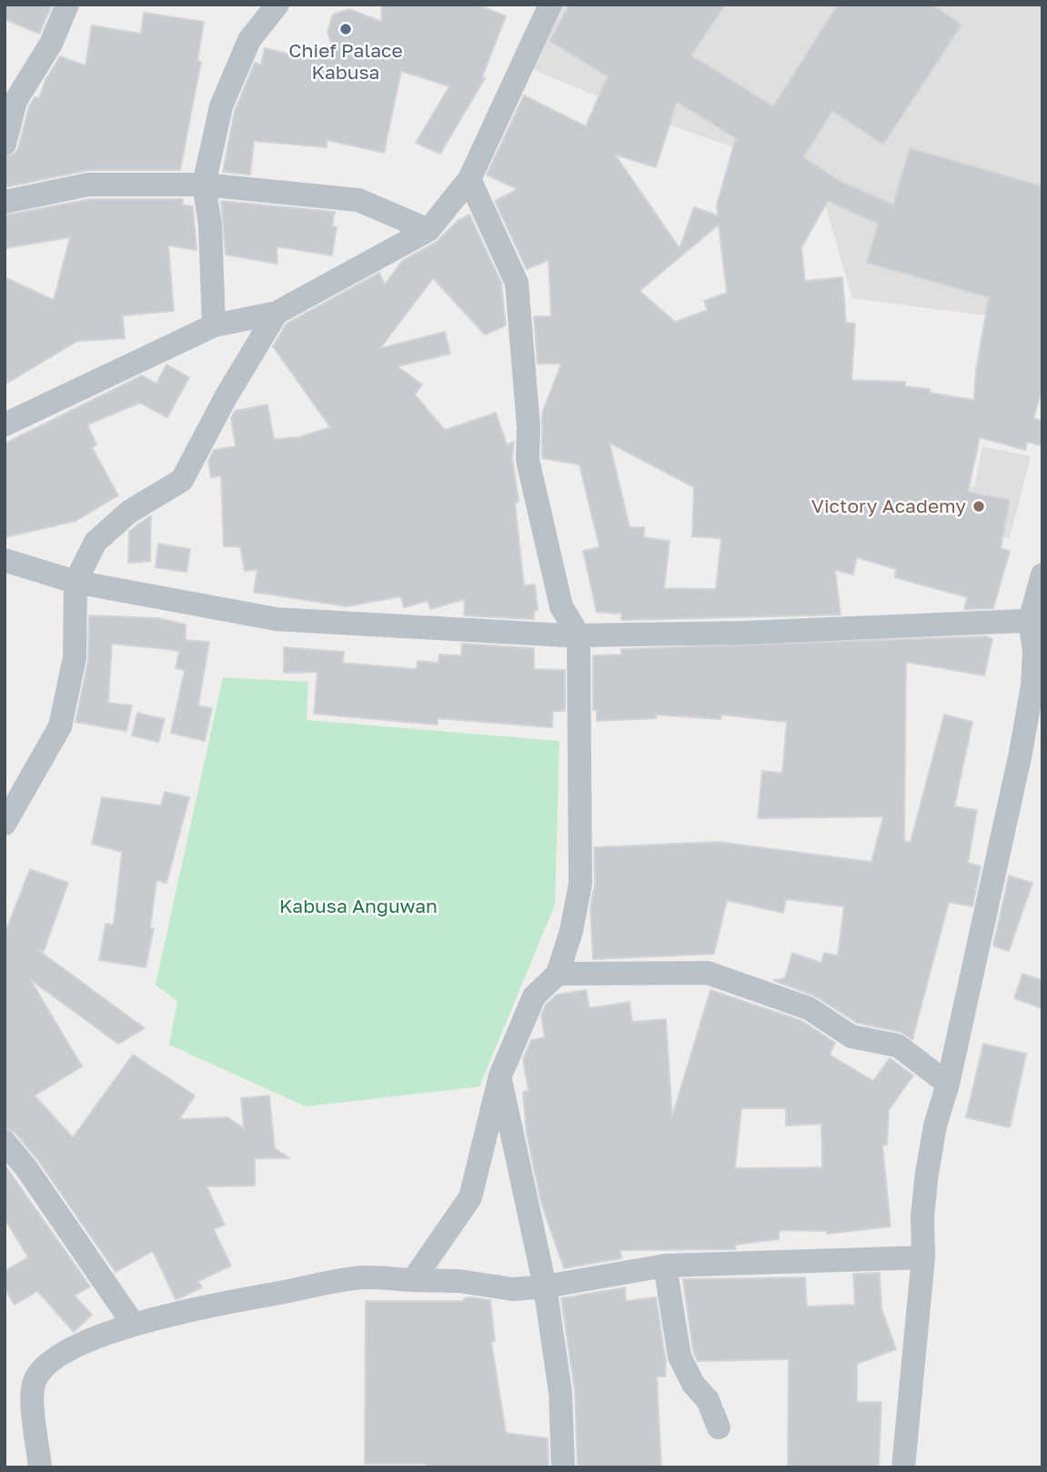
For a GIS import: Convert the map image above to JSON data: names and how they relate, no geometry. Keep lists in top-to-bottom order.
{
  "parks": ["Kabusa Anguwan"],
  "places": ["Chief Palace Kabusa", "Victory Academy"]
}
